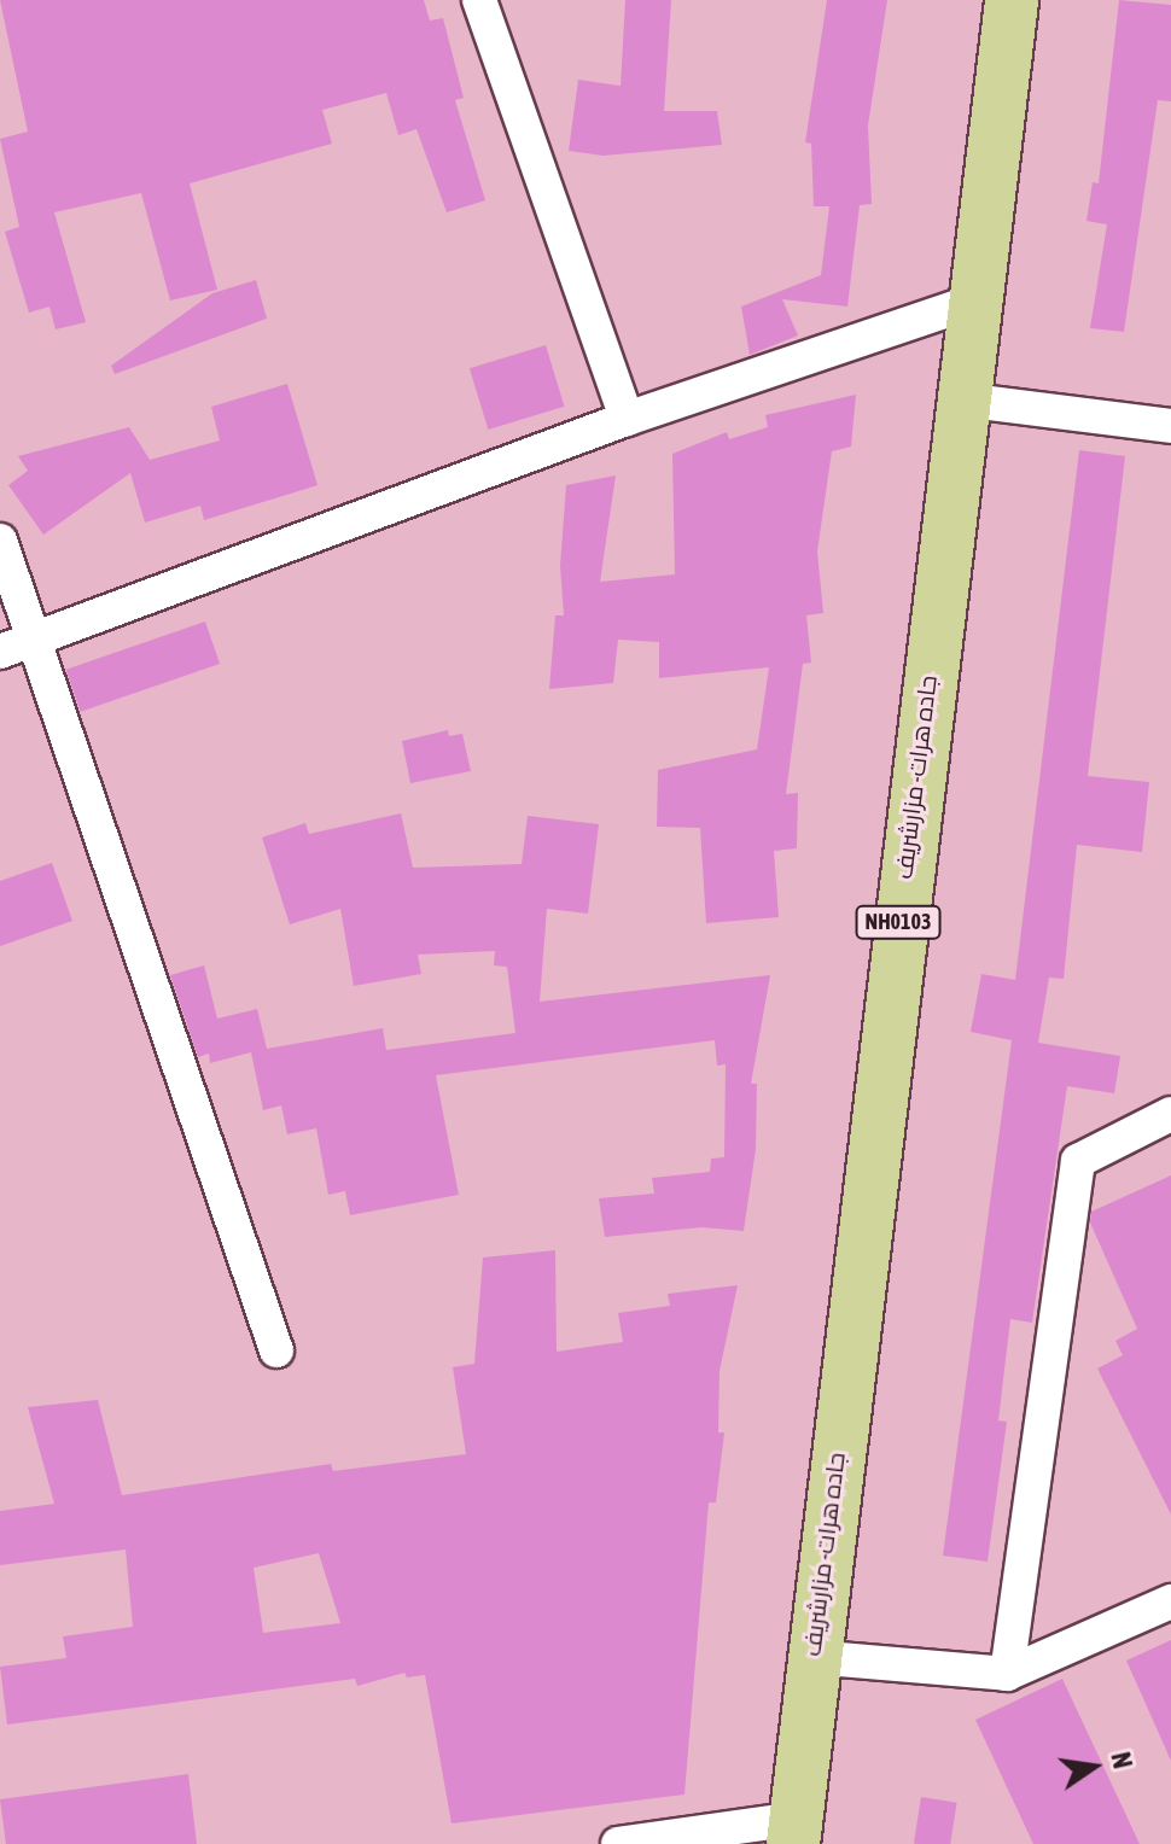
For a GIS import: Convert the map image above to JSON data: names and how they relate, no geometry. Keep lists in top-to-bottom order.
{
  "streets": {
    "highway": ["جاده هرات- مزارشریف", "NH0103"]
  },
  "north": "right"
}
